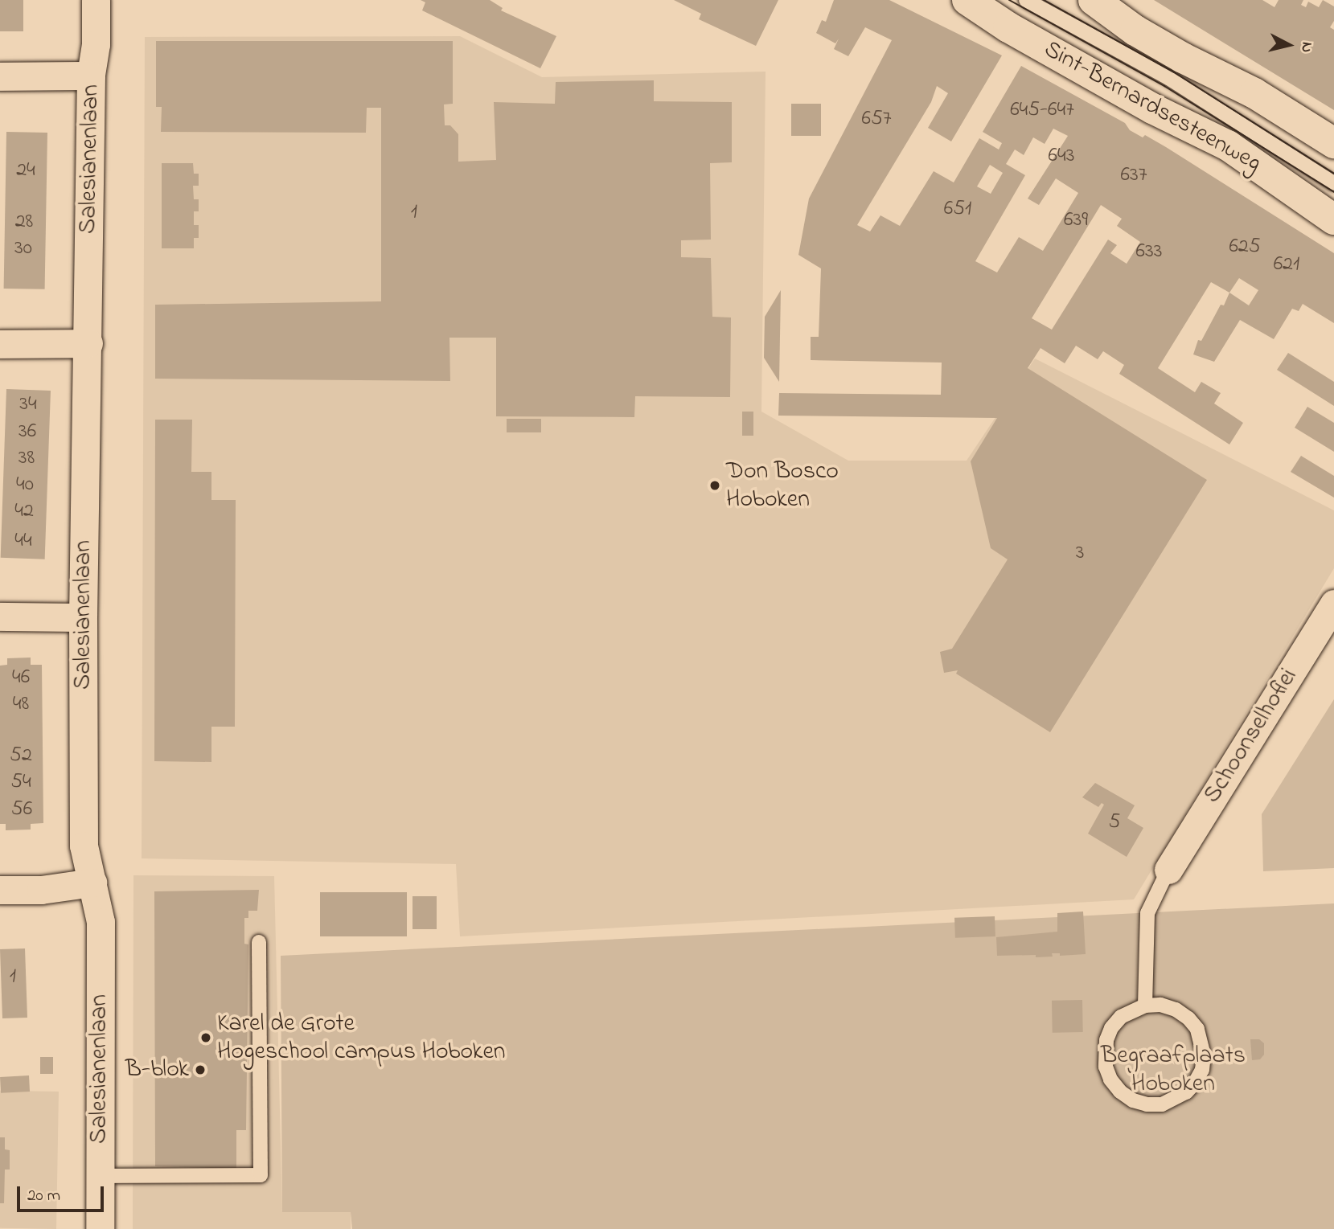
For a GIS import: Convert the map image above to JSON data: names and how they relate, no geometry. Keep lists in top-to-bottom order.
{
  "streets": {
    "main road": ["Sint-Bernardsesteenweg"],
    "street": ["Salesianenlaan", "Schoonselhoflei"]
  },
  "parks": ["Begraafplaats Hoboken"],
  "places": ["Don Bosco Hoboken", "Karel de Grote Hogeschool campus Hoboken", "B-blok"],
  "house_numbers": [
    "645-647",
    "657",
    "643",
    "24",
    "637",
    "651",
    "1",
    "639",
    "28",
    "625",
    "30",
    "633",
    "621",
    "34",
    "36",
    "38",
    "40",
    "42",
    "44",
    "3",
    "46",
    "48",
    "52",
    "54",
    "56",
    "5",
    "1"
  ],
  "scale_bar": "20 m",
  "north": "right"
}
